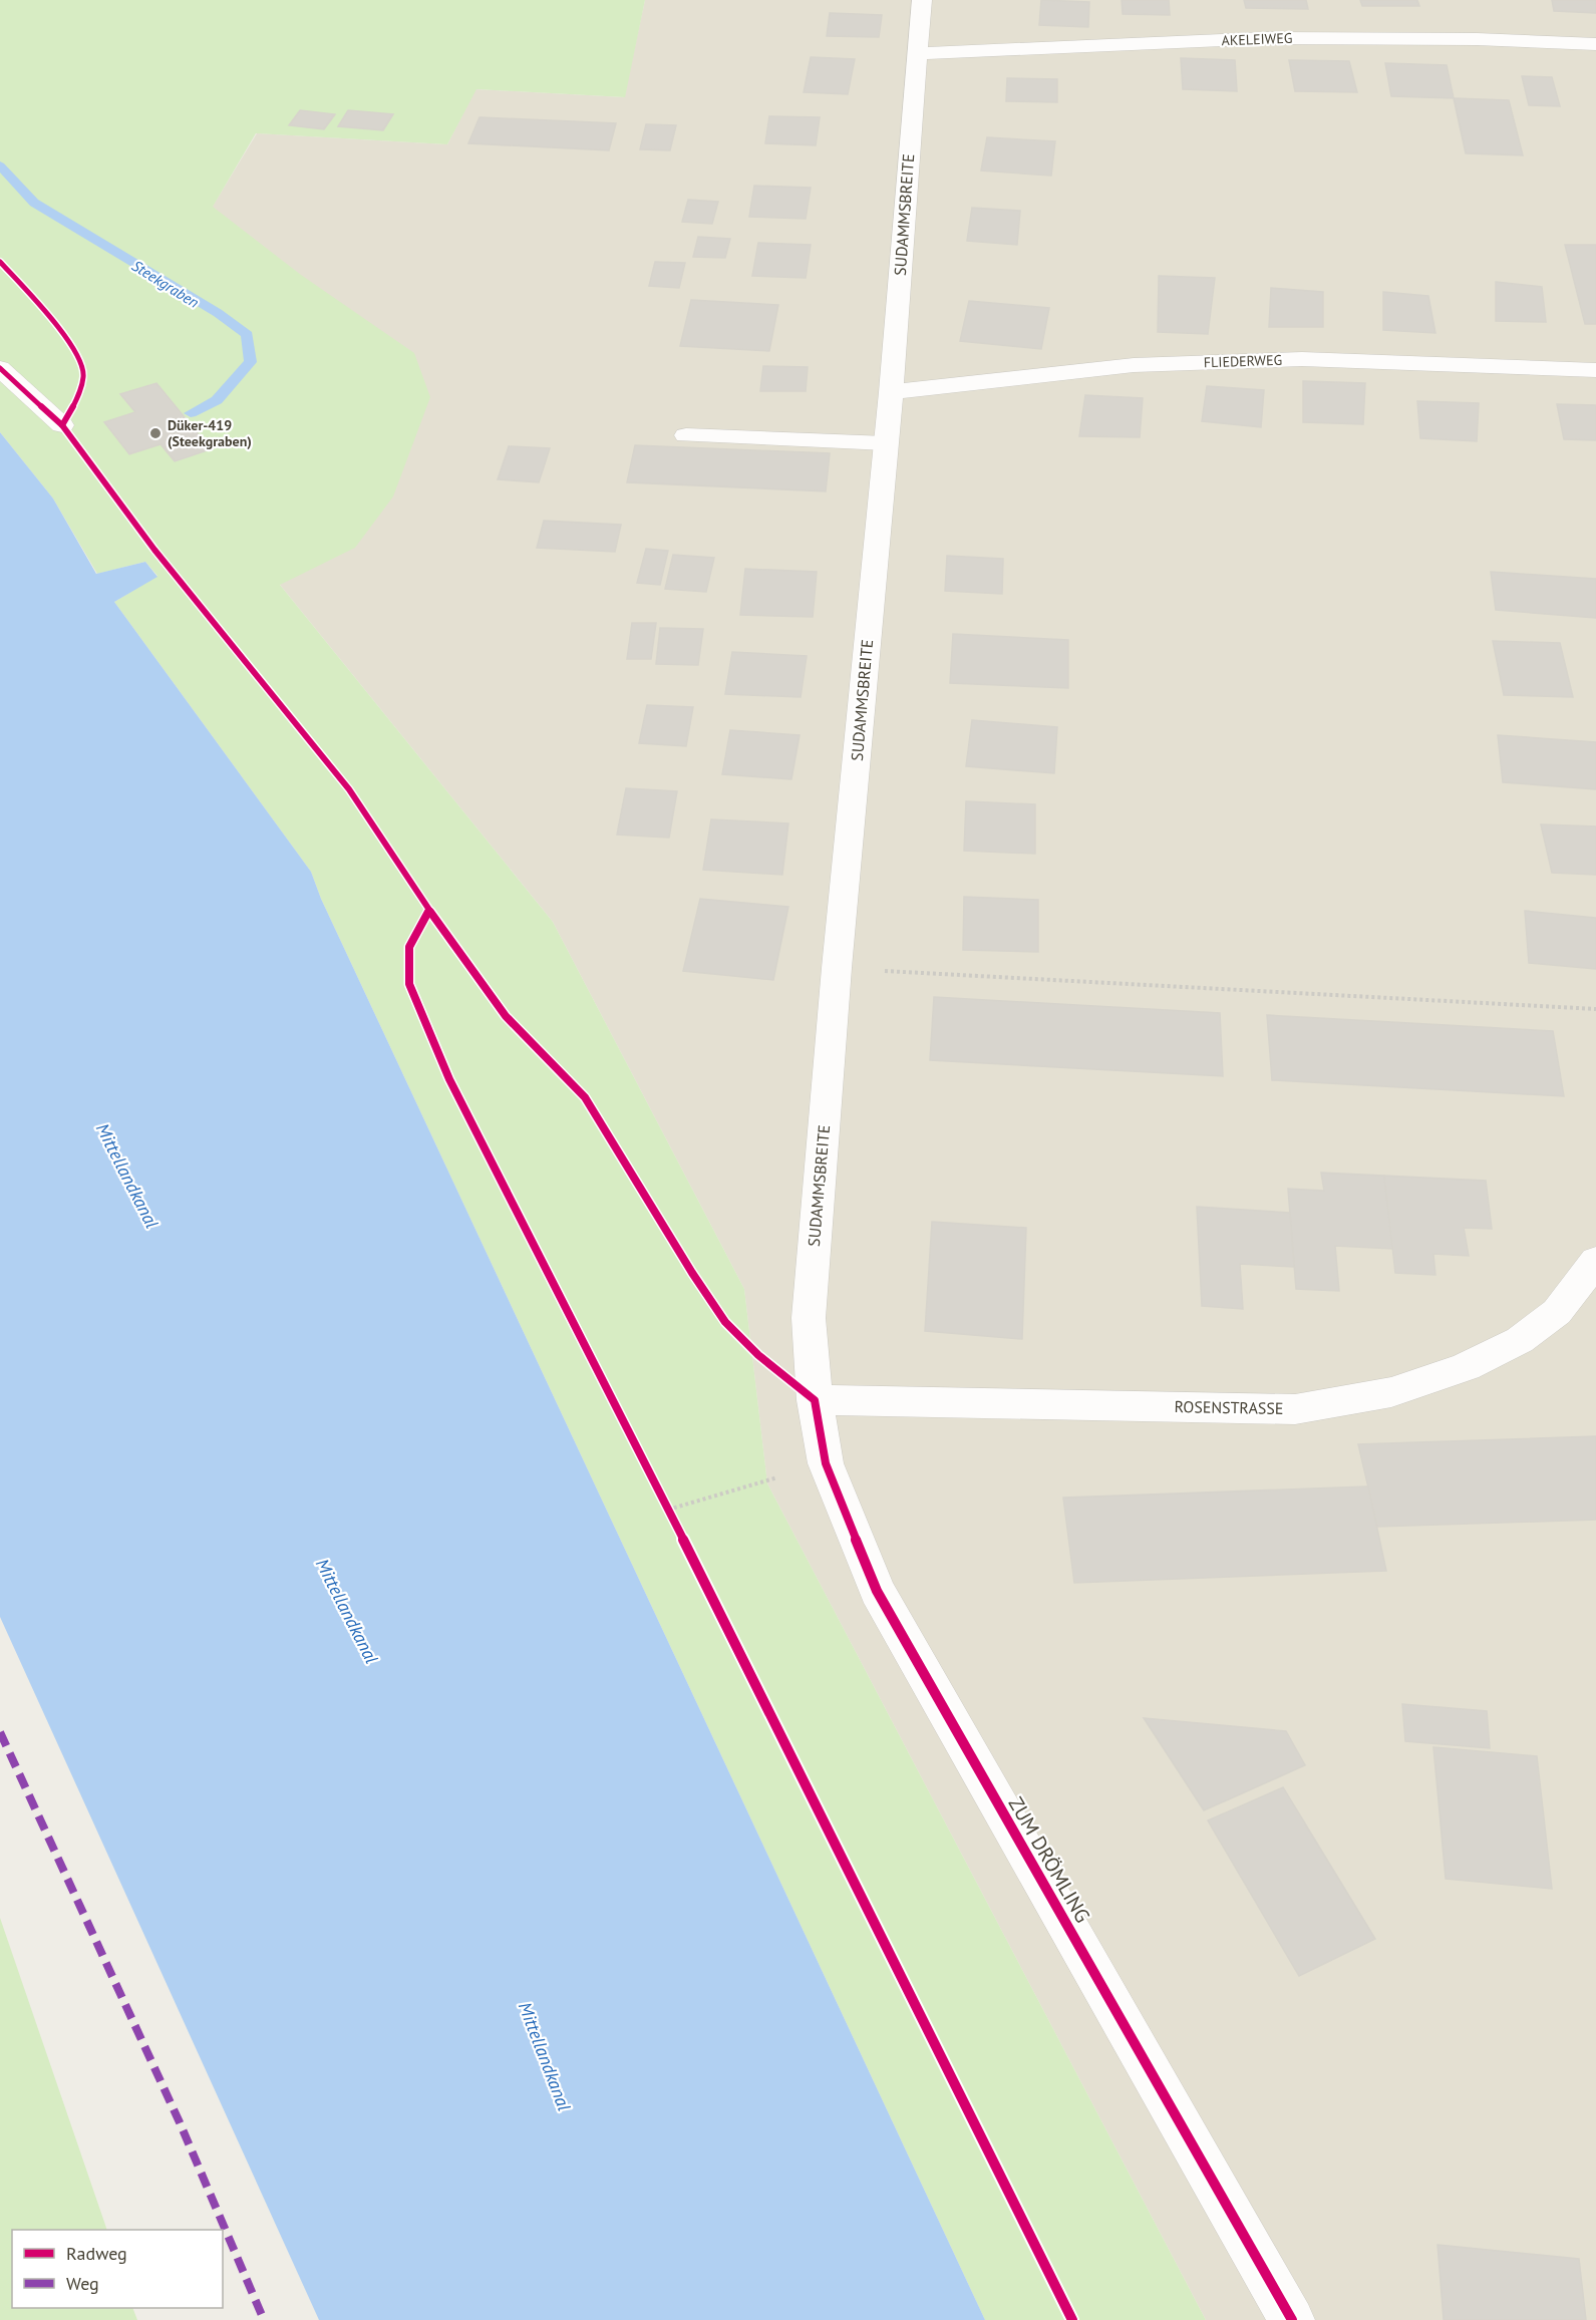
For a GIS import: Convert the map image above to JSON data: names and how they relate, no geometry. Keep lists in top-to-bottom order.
{
  "streets": {
    "street": [
      "AKELEIWEG",
      "SUDAMMSBREITE",
      "FLIEDERWEG",
      "ROSENSTRASSE",
      "ZUM DRÖMLING"
    ]
  },
  "crossings": [
    ["AKELEIWEG", "SUDAMMSBREITE"],
    ["SUDAMMSBREITE", "FLIEDERWEG"],
    ["SUDAMMSBREITE", "ROSENSTRASSE"],
    ["SUDAMMSBREITE", "ZUM DRÖMLING"],
    ["ROSENSTRASSE", "ZUM DRÖMLING"]
  ],
  "water": ["Steekgraben", "Mittellandkanal"],
  "places": ["Düker-419 (Steekgraben)"],
  "legend": ["Radweg", "Weg"]
}
